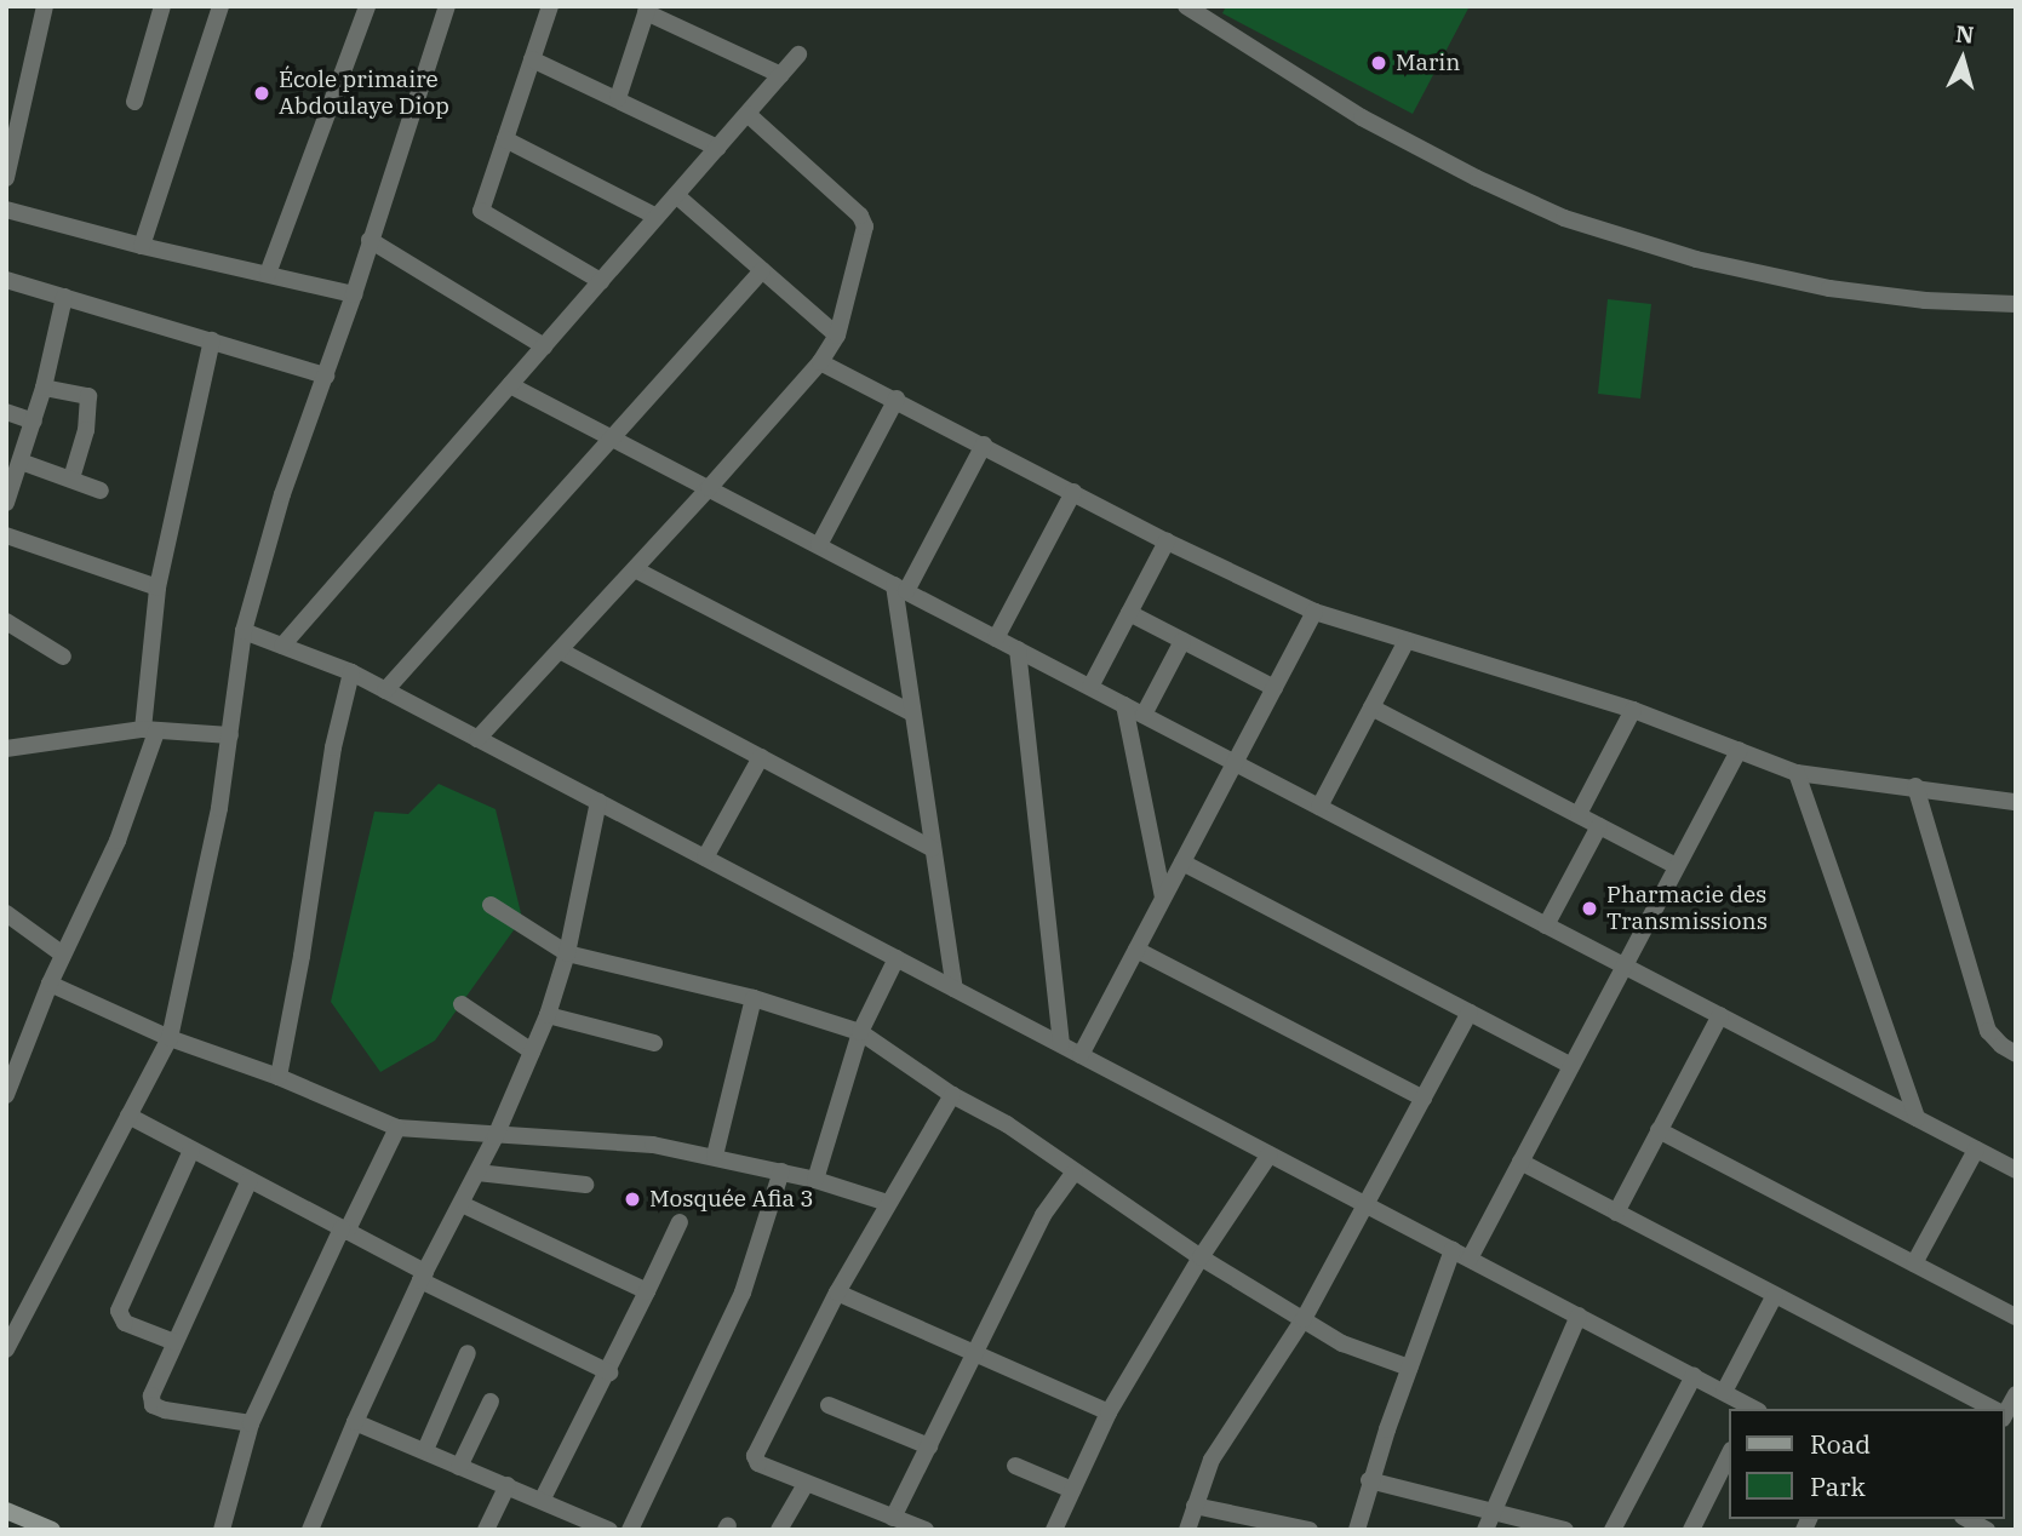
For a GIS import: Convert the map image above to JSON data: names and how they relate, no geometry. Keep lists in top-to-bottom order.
{
  "places": [
    "Marin",
    "École primaire Abdoulaye Diop",
    "Pharmacie des Transmissions",
    "Mosquée Afia 3"
  ],
  "legend": ["Road", "Park"],
  "north": "top"
}
